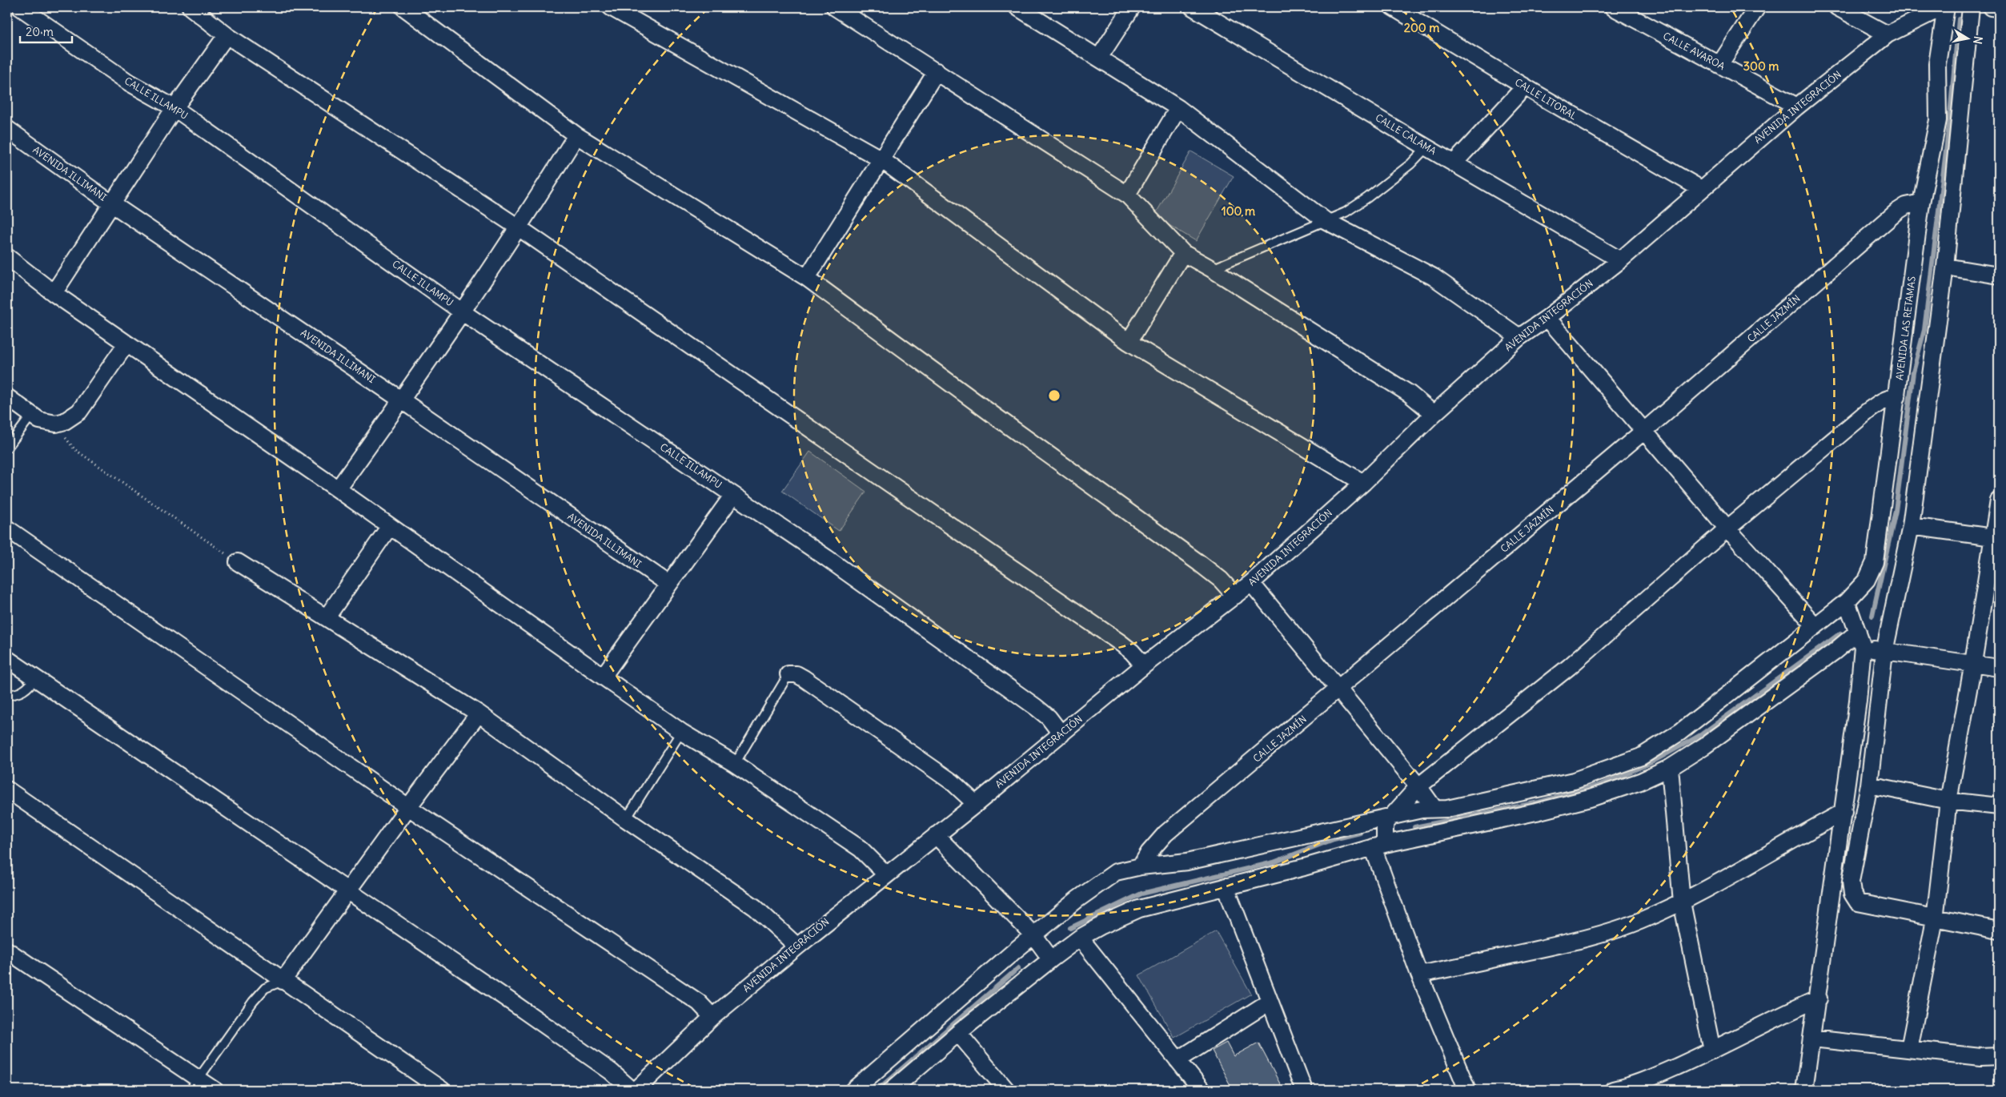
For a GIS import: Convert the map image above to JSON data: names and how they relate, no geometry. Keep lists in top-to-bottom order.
{
  "streets": {
    "street": [
      "CALLE AVAROA",
      "CALLE ILLAMPU",
      "CALLE LITORAL",
      "AVENIDA INTEGRACIÓN",
      "CALLE CALAMA",
      "AVENIDA ILLIMANI",
      "CALLE JAZMÍN",
      "AVENIDA LAS RETAMAS"
    ]
  },
  "crossings": [
    ["CALLE AVAROA", "AVENIDA INTEGRACIÓN"],
    ["CALLE ILLAMPU", "AVENIDA INTEGRACIÓN"],
    ["CALLE LITORAL", "AVENIDA INTEGRACIÓN"],
    ["AVENIDA INTEGRACIÓN", "CALLE CALAMA"],
    ["CALLE JAZMÍN", "AVENIDA LAS RETAMAS"]
  ],
  "scale_bar": "20 m",
  "north": "right",
  "rings": ["200 m", "300 m", "100 m"]
}
